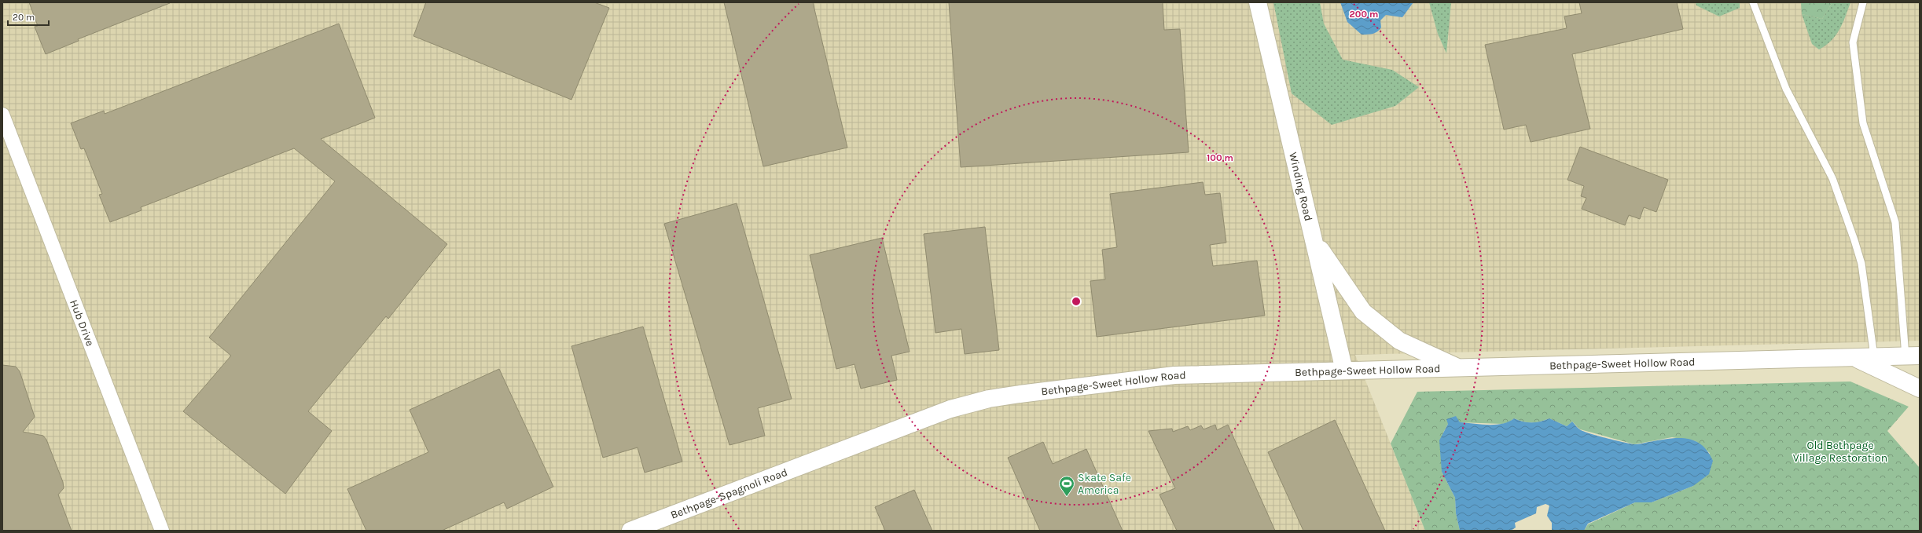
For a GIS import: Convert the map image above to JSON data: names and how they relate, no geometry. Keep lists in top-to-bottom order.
{
  "streets": {
    "main road": ["Winding Road", "Bethpage-Sweet Hollow Road", "Bethpage-Spagnoli Road"],
    "street": ["Hub Drive"]
  },
  "crossings": [
    ["Winding Road", "Bethpage-Sweet Hollow Road"],
    ["Bethpage-Sweet Hollow Road", "Bethpage-Spagnoli Road"]
  ],
  "parks": ["Old Bethpage Village Restoration"],
  "places": {
    "sports": ["Skate Safe America"]
  },
  "scale_bar": "20 m",
  "rings": ["200 m", "100 m"]
}
